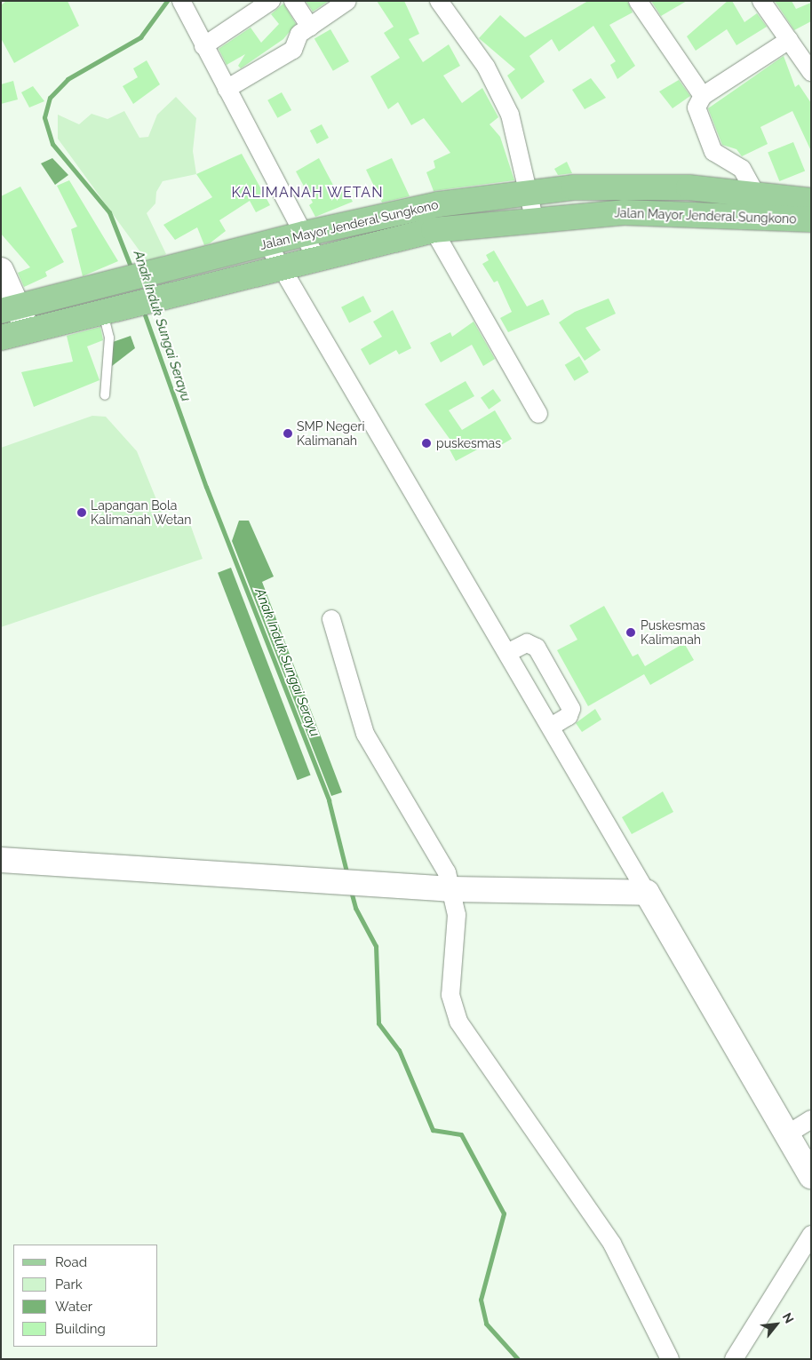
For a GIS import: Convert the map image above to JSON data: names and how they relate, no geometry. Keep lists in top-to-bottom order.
{
  "streets": {
    "main road": ["Jalan Mayor Jenderal Sungkono"]
  },
  "districts": ["KALIMANAH WETAN"],
  "water": ["Anak Induk Sungai Serayu"],
  "places": [
    "SMP Negeri Kalimanah",
    "puskesmas",
    "Lapangan Bola Kalimanah Wetan",
    "Puskesmas Kalimanah"
  ],
  "legend": [
    "Road",
    "Park",
    "Water",
    "Building"
  ],
  "north": "top right"
}
